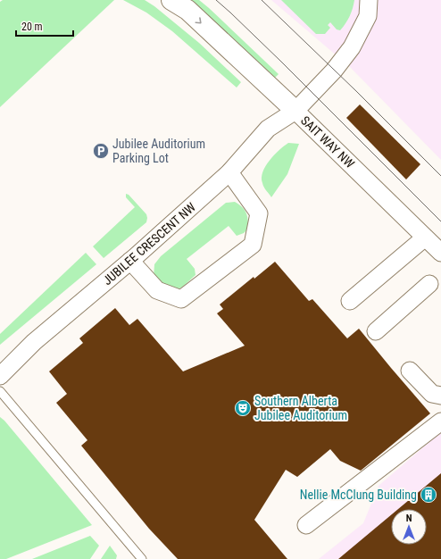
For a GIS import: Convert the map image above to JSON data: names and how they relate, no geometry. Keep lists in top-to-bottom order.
{
  "streets": {
    "street": ["SAIT WAY NW", "JUBILEE CRESCENT NW"]
  },
  "crossings": [
    ["SAIT WAY NW", "JUBILEE CRESCENT NW"]
  ],
  "places": {
    "parking": ["Jubilee Auditorium Parking Lot"],
    "theatre": ["Southern Alberta Jubilee Auditorium"],
    "building": ["Nellie McClung Building"]
  },
  "scale_bar": "20 m",
  "north": "top"
}
